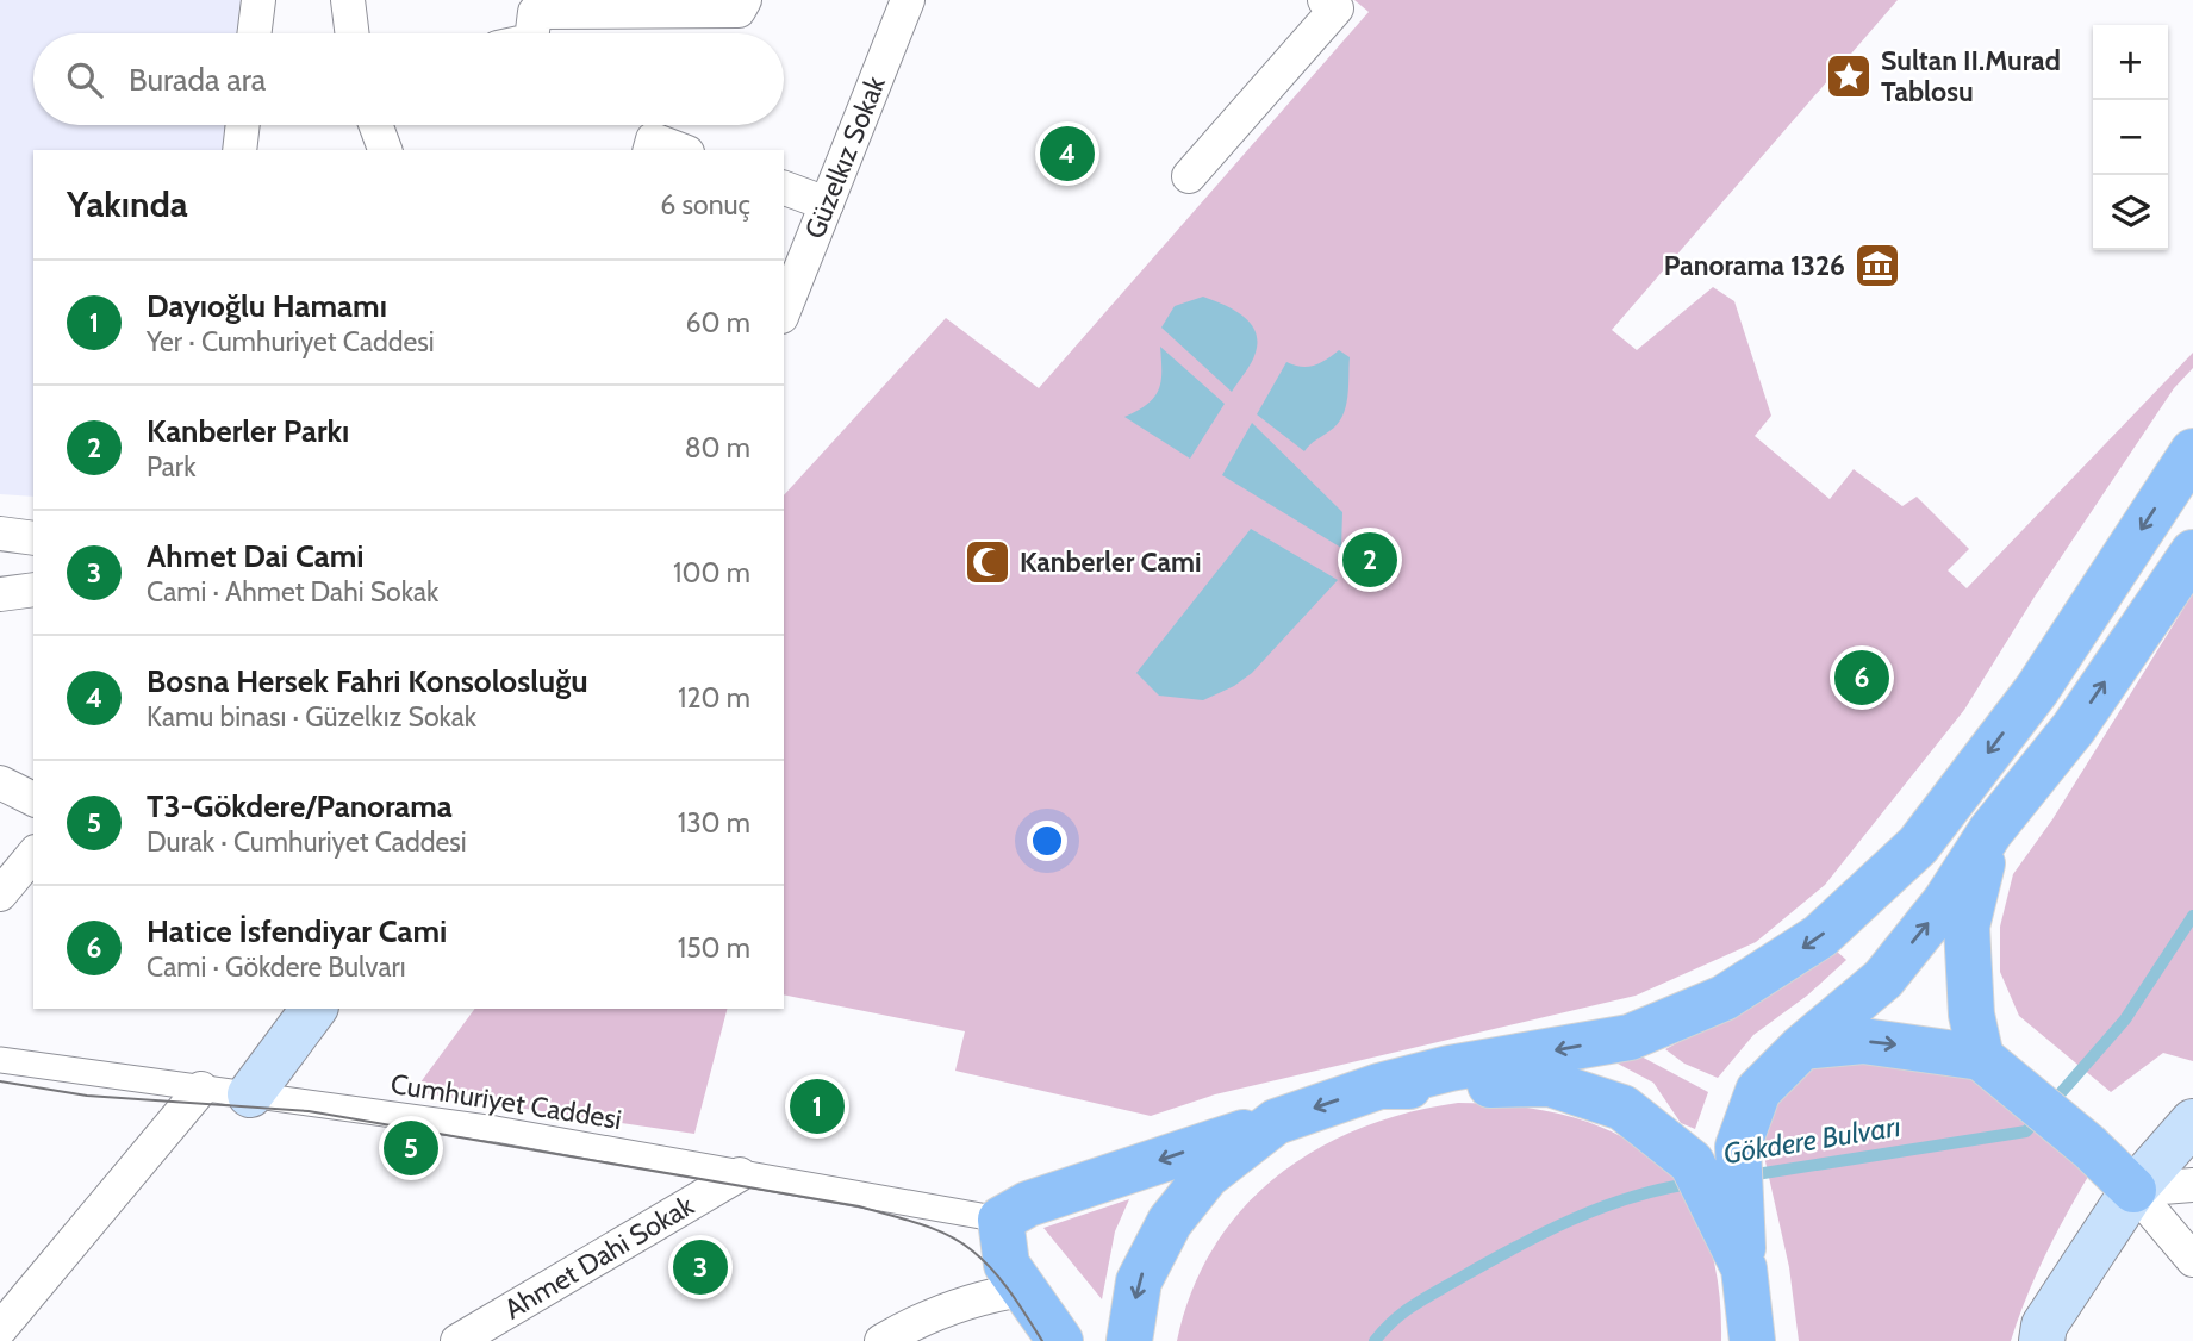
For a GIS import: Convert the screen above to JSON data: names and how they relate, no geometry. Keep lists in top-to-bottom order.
{
  "streets": {
    "street": ["Güzelkız Sokak", "Cumhuriyet Caddesi", "Ahmet Dahi Sokak"]
  },
  "crossings": [
    ["Cumhuriyet Caddesi", "Ahmet Dahi Sokak"]
  ],
  "water": ["Gökdere Bulvarı"],
  "places": {
    "place": ["Sultan II.Murad Tablosu"],
    "museum": ["Panorama 1326"],
    "mosque": ["Kanberler Cami"]
  },
  "page": {
    "map_buttons": ["+", "−"],
    "search": "Burada ara",
    "pins": [
      "4",
      "2",
      "6",
      "1",
      "5",
      "3"
    ],
    "heading": ["Yakında", "6 sonuç"],
    "list": [
      {
        "mark": "1",
        "name": "Dayıoğlu Hamamı",
        "note": "Yer · Cumhuriyet Caddesi",
        "value": "60 m"
      },
      {
        "mark": "2",
        "name": "Kanberler Parkı",
        "note": "Park",
        "value": "80 m"
      },
      {
        "mark": "3",
        "name": "Ahmet Dai Cami",
        "note": "Cami · Ahmet Dahi Sokak",
        "value": "100 m"
      },
      {
        "mark": "4",
        "name": "Bosna Hersek Fahri Konsolosluğu",
        "note": "Kamu binası · Güzelkız Sokak",
        "value": "120 m"
      },
      {
        "mark": "5",
        "name": "T3-Gökdere/Panorama",
        "note": "Durak · Cumhuriyet Caddesi",
        "value": "130 m"
      },
      {
        "mark": "6",
        "name": "Hatice İsfendiyar Cami",
        "note": "Cami · Gökdere Bulvarı",
        "value": "150 m"
      }
    ]
  }
}
